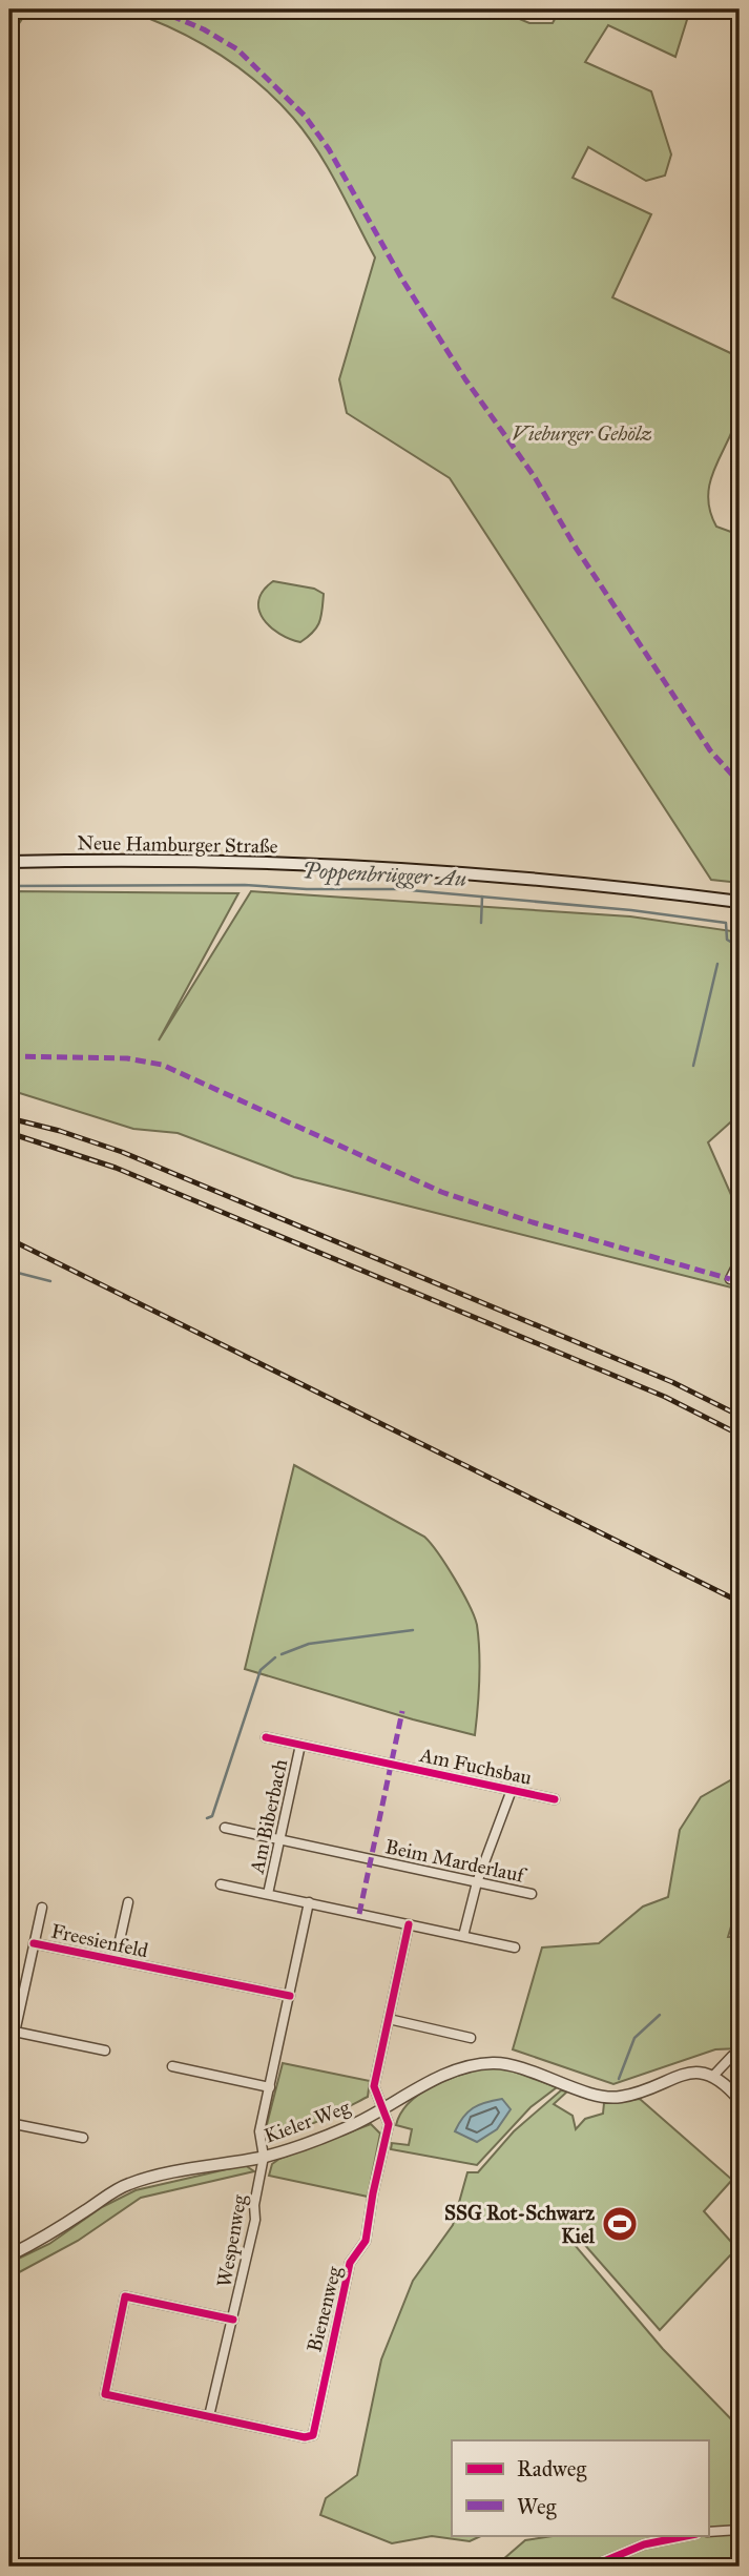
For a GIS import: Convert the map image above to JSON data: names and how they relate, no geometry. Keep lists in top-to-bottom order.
{
  "streets": {
    "main road": ["Neue Hamburger Straße"],
    "street": [
      "Am Fuchsbau",
      "Am Biberbach",
      "Beim Marderlauf",
      "Freesienfeld",
      "Kieler Weg",
      "Wespenweg",
      "Bienenweg"
    ]
  },
  "crossings": [
    ["Am Fuchsbau", "Am Biberbach"],
    ["Am Biberbach", "Beim Marderlauf"],
    ["Am Biberbach", "Bienenweg"],
    ["Kieler Weg", "Wespenweg"],
    ["Kieler Weg", "Bienenweg"],
    ["Wespenweg", "Bienenweg"]
  ],
  "water": ["Poppenbrügger Au"],
  "parks": ["Vieburger Gehölz"],
  "places": {
    "sports": ["SSG Rot-Schwarz Kiel"]
  },
  "legend": ["Radweg", "Weg"]
}
